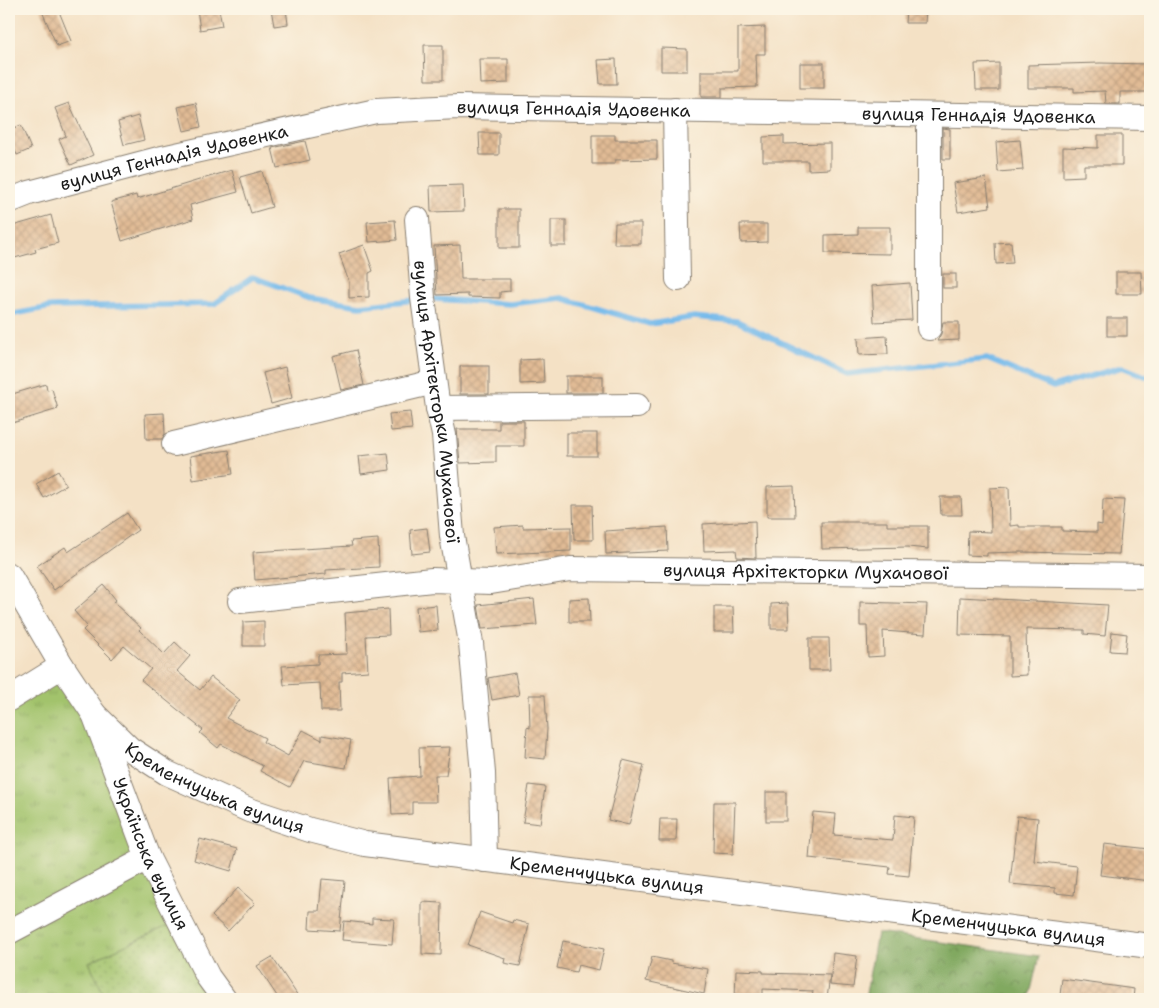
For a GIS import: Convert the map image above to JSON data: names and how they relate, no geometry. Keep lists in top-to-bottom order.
{
  "streets": {
    "street": [
      "вулиця Геннадія Удовенка",
      "вулиця Архітекторки Мухачової",
      "Кременчуцька вулиця",
      "Українська вулиця"
    ]
  },
  "crossings": [
    ["вулиця Архітекторки Мухачової", "Кременчуцька вулиця"],
    ["Кременчуцька вулиця", "Українська вулиця"]
  ]
}
